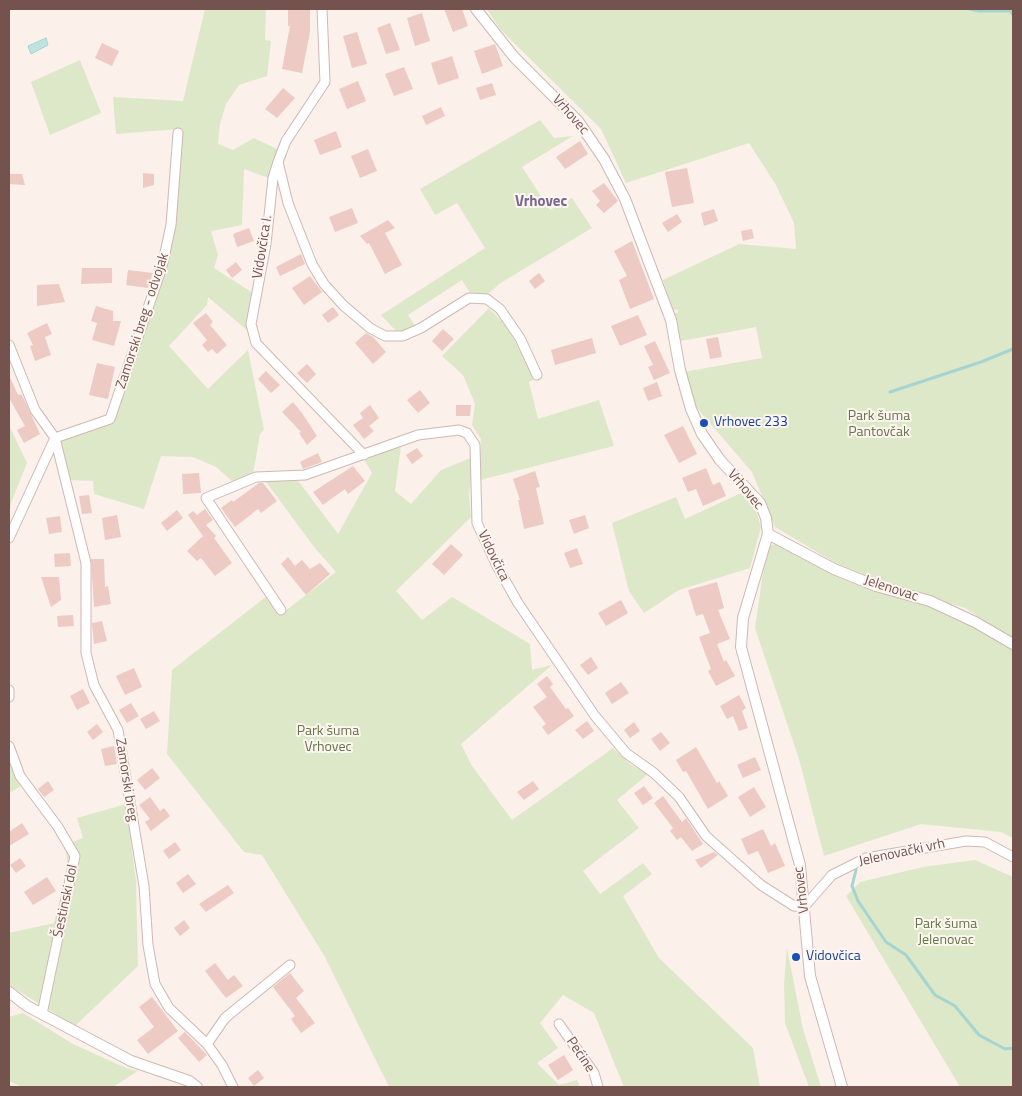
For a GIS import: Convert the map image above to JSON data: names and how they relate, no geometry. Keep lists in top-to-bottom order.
{
  "streets": {
    "street": [
      "Vrhovec",
      "Vidovčica I.",
      "Zamorski breg - odvojak",
      "Vidovčica",
      "Jelenovac",
      "Zamorski breg",
      "Jelenovački vrh",
      "Šestinski dol",
      "Pećine"
    ]
  },
  "crossings": [
    ["Vrhovec", "Vidovčica"],
    ["Vrhovec", "Jelenovac"],
    ["Vrhovec", "Jelenovački vrh"],
    ["Vidovčica I.", "Vidovčica"],
    ["Zamorski breg - odvojak", "Zamorski breg"],
    ["Vidovčica", "Jelenovački vrh"]
  ],
  "districts": ["Vrhovec"],
  "parks": ["Park šuma Pantovčak", "Park šuma Vrhovec", "Park šuma Jelenovac"],
  "places": ["Vrhovec 233", "Vidovčica"]
}
